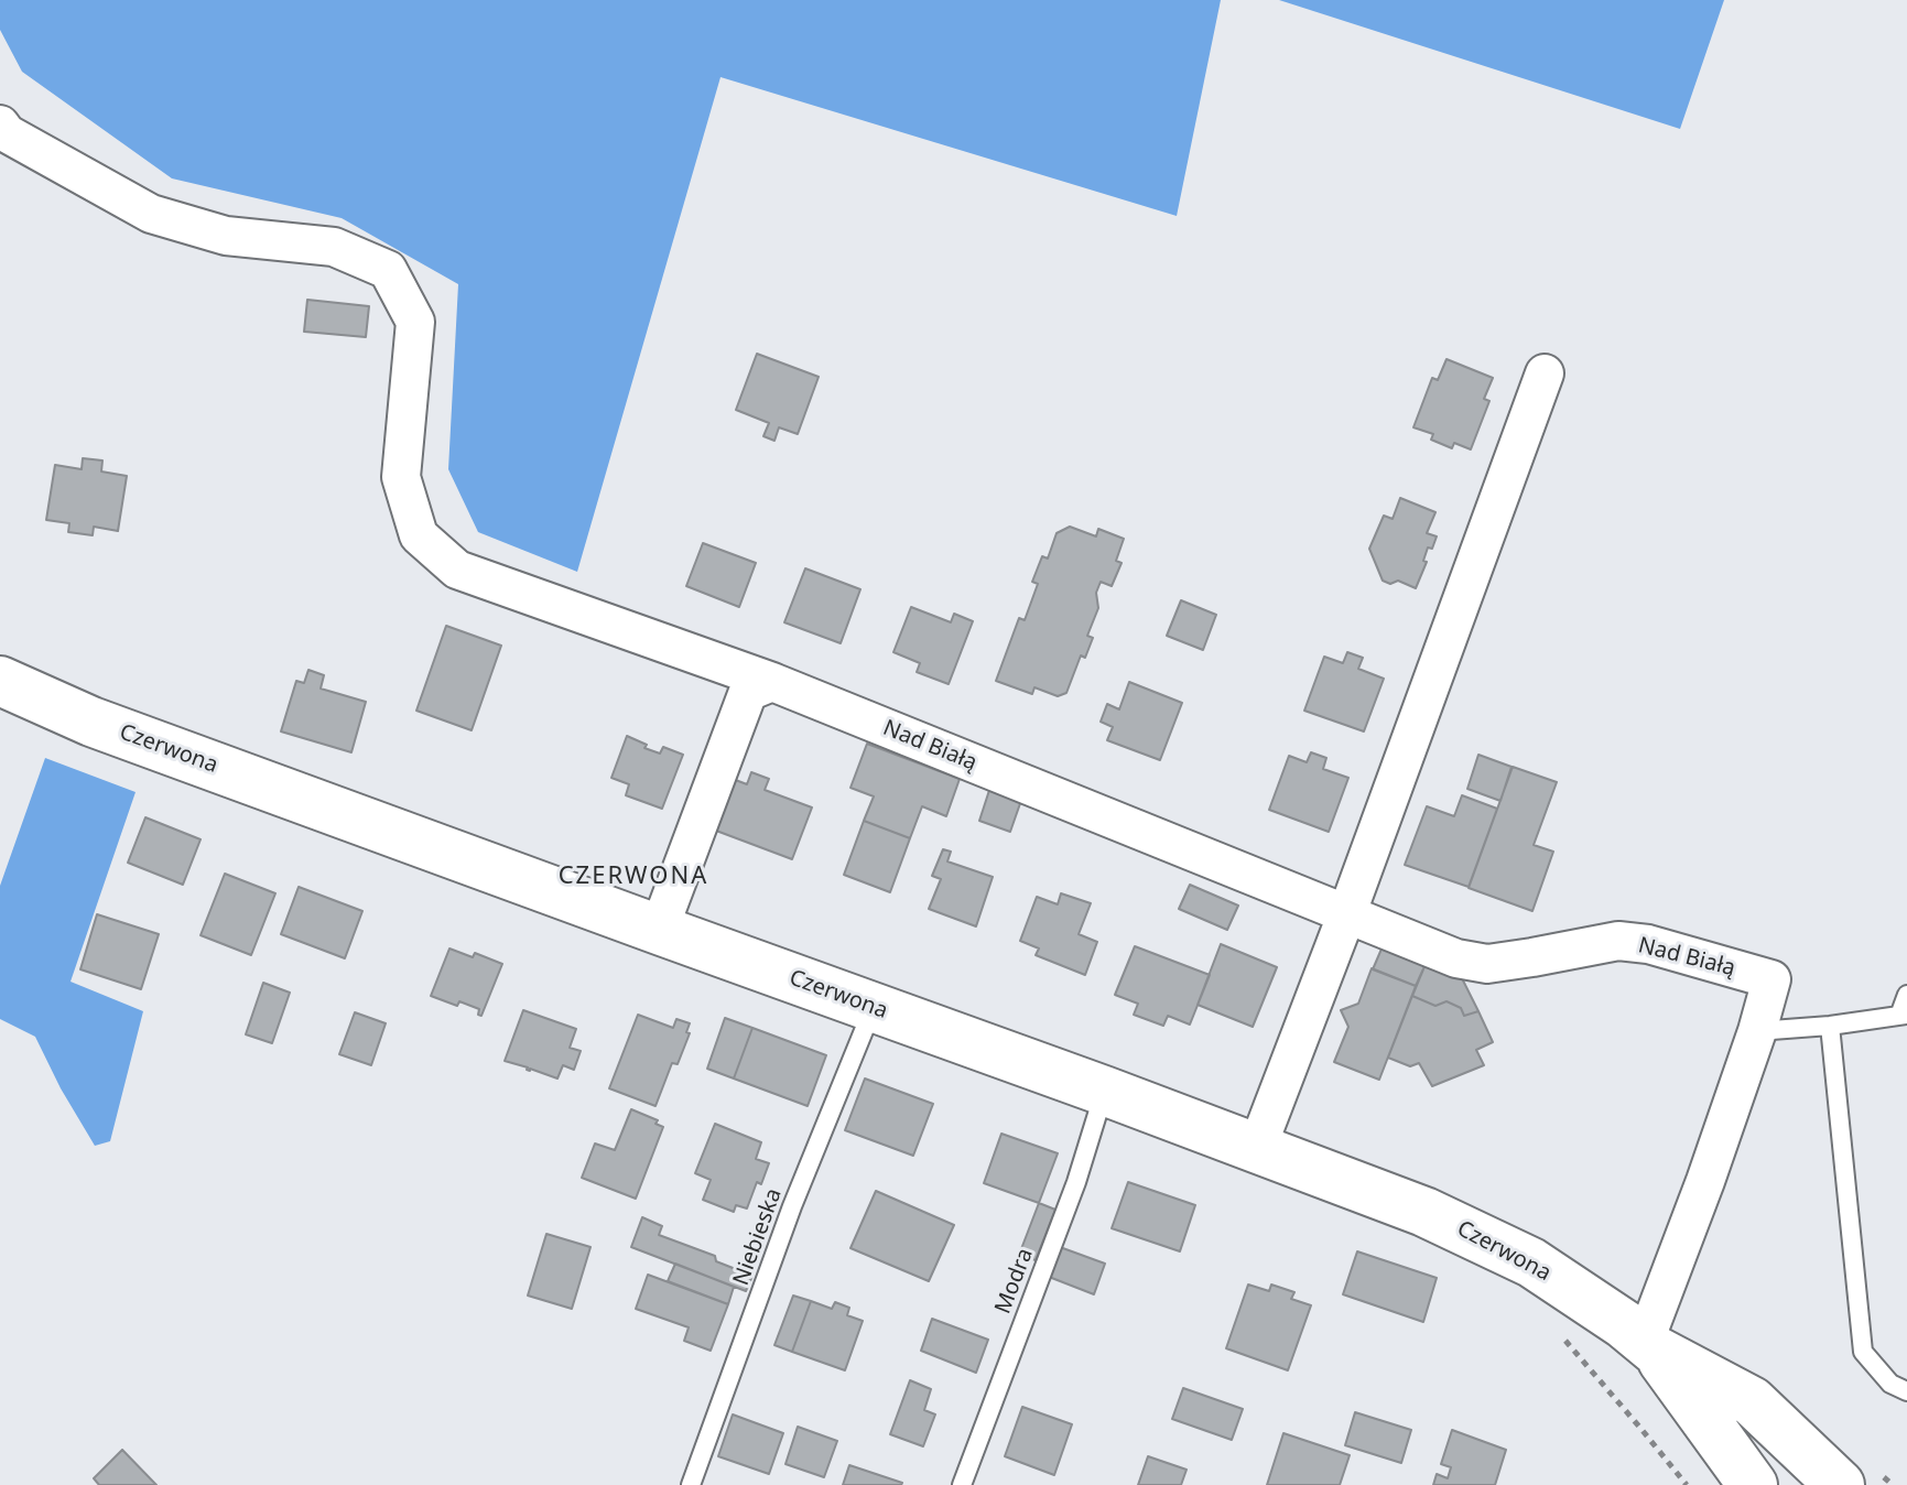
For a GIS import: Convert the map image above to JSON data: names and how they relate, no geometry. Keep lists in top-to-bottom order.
{
  "streets": {
    "main road": ["Czerwona"],
    "street": ["Nad Białą"],
    "lane": ["Niebieska", "Modra"]
  },
  "crossings": [
    ["Czerwona", "Niebieska"],
    ["Czerwona", "Modra"]
  ],
  "districts": ["CZERWONA"]
}
